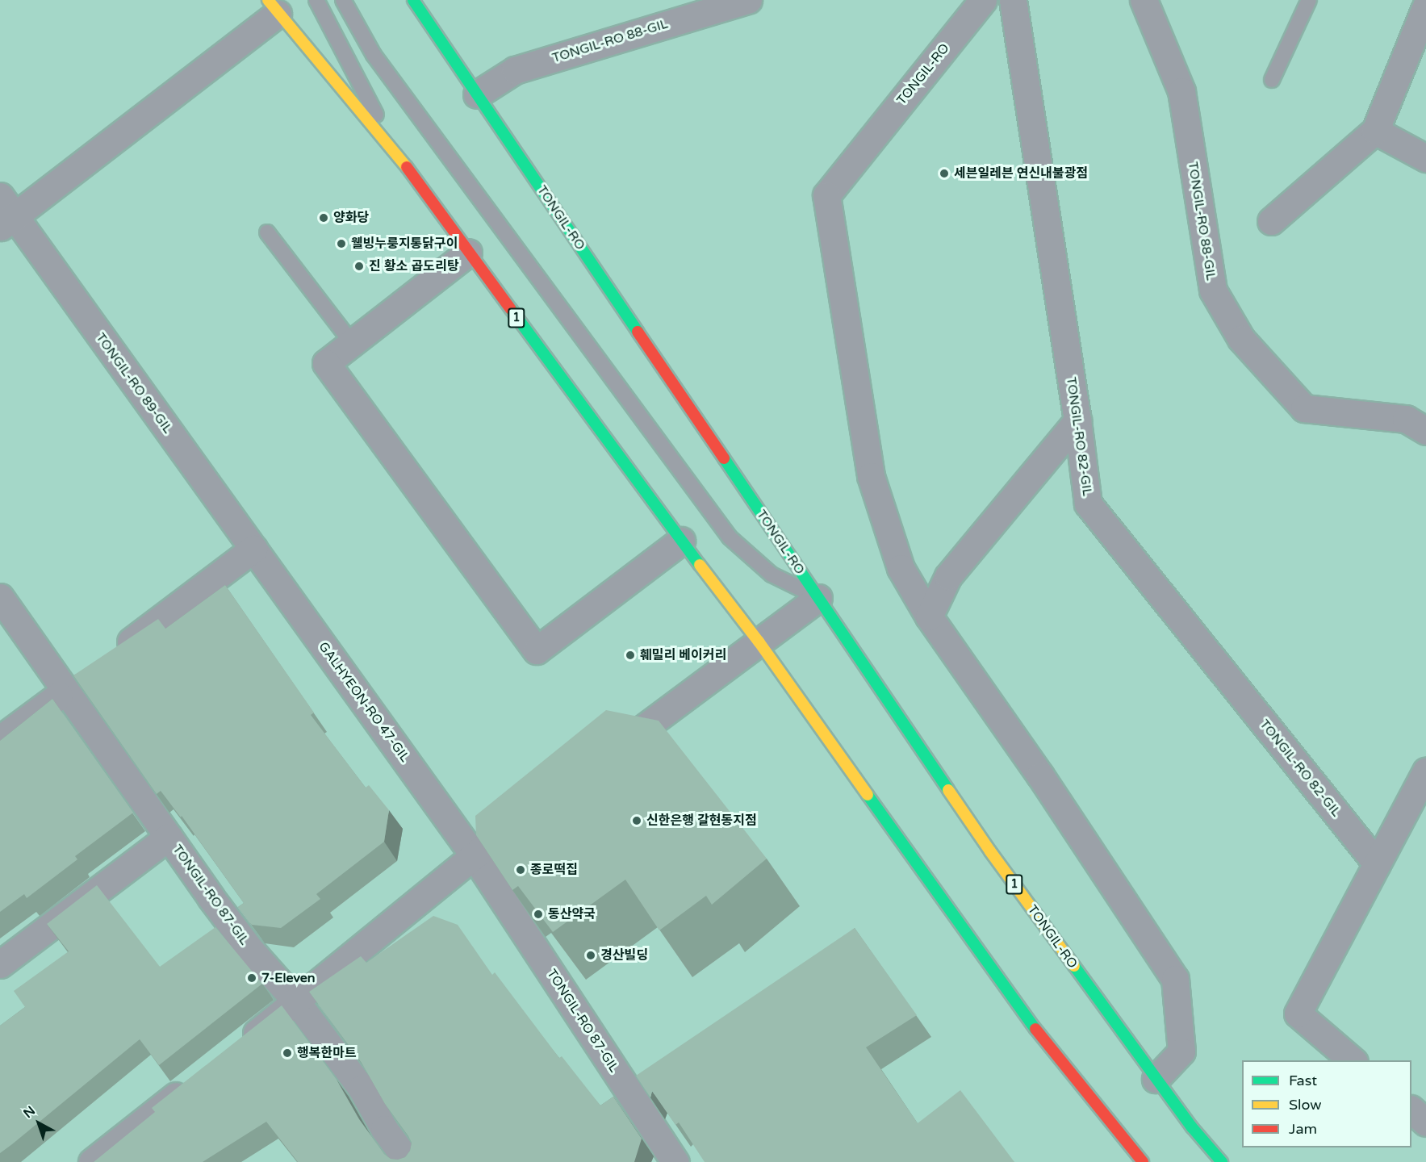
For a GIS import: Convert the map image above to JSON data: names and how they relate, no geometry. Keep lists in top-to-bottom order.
{
  "streets": {
    "main road": ["TONGIL-RO", "1"],
    "street": [
      "TONGIL-RO 88-GIL",
      "TONGIL-RO 89-GIL",
      "TONGIL-RO 82-GIL",
      "GALHYEON-RO 47-GIL",
      "TONGIL-RO 87-GIL"
    ]
  },
  "crossings": [
    ["TONGIL-RO 88-GIL", "TONGIL-RO"],
    ["1", "TONGIL-RO 89-GIL"],
    ["TONGIL-RO 89-GIL", "GALHYEON-RO 47-GIL"],
    ["GALHYEON-RO 47-GIL", "TONGIL-RO 87-GIL"]
  ],
  "places": [
    "세븐일레븐 연신내불광점",
    "양화당",
    "웰빙누룽지통닭구이",
    "진 황소 곱도리탕",
    "훼밀리 베이커리",
    "신한은행 갈현동지점",
    "종로떡집",
    "동산약국",
    "경산빌딩",
    "7-Eleven",
    "행복한마트"
  ],
  "legend": ["Fast", "Slow", "Jam"],
  "north": "top left"
}
